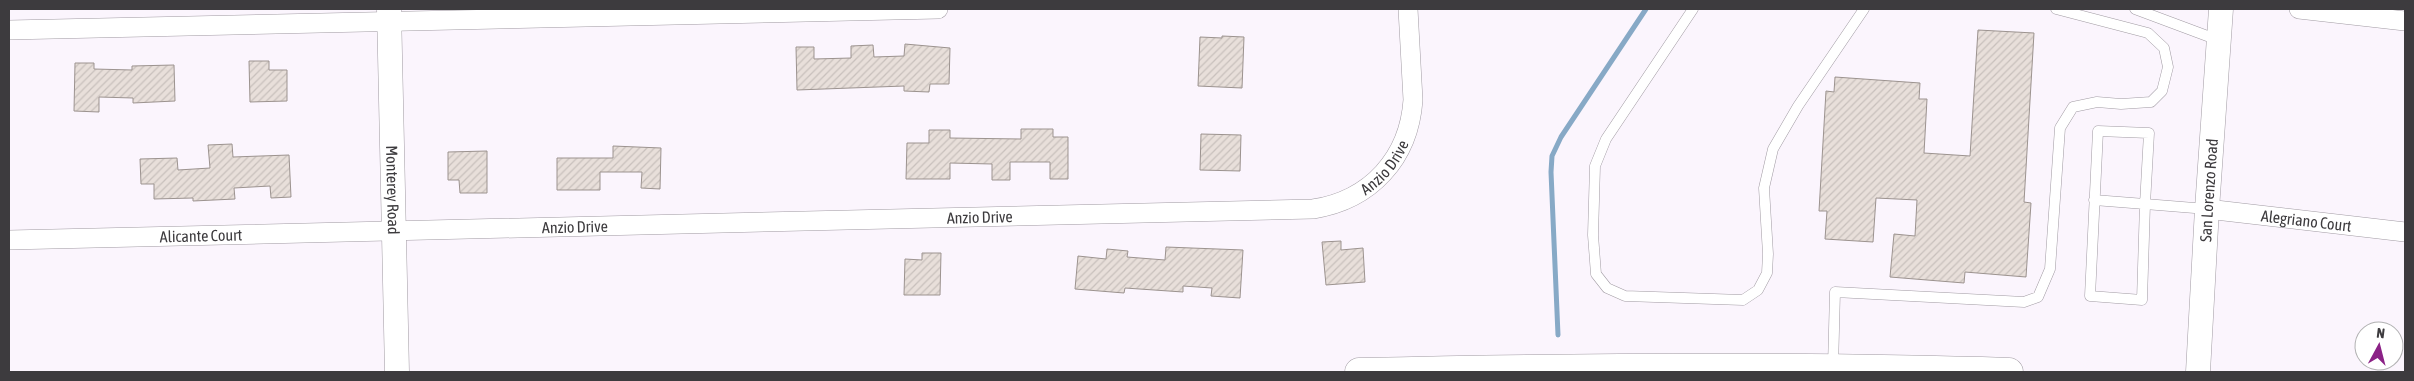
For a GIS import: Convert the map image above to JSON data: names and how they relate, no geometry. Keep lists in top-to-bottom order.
{
  "streets": {
    "street": [
      "Anzio Drive",
      "Monterey Road",
      "San Lorenzo Road",
      "Alegriano Court",
      "Alicante Court"
    ]
  },
  "crossings": [
    ["Anzio Drive", "Monterey Road"],
    ["Anzio Drive", "Alicante Court"],
    ["Monterey Road", "Alicante Court"],
    ["San Lorenzo Road", "Alegriano Court"]
  ],
  "north": "top"
}
